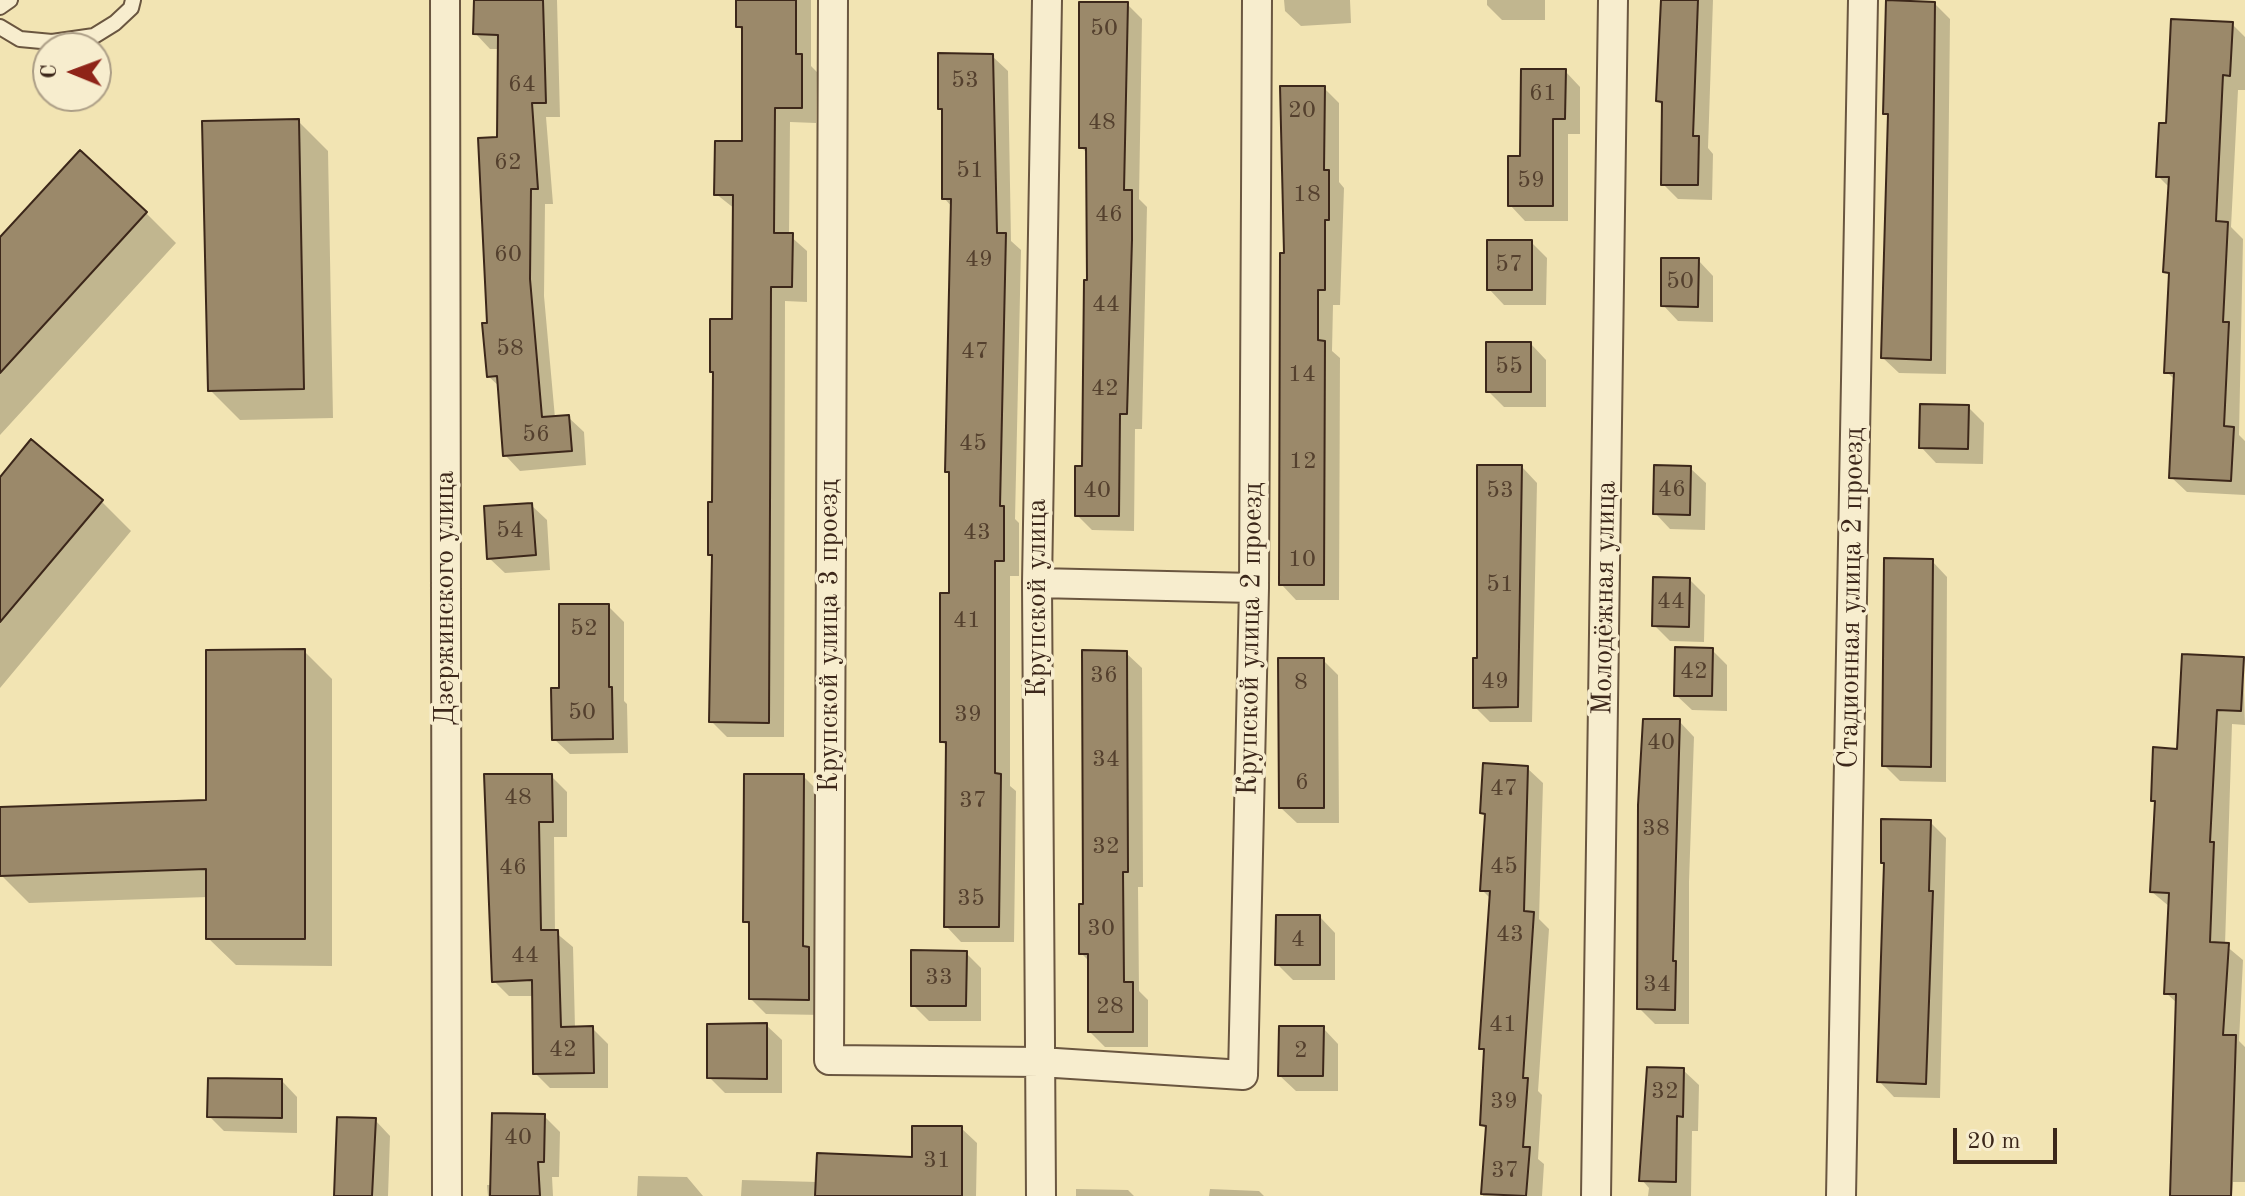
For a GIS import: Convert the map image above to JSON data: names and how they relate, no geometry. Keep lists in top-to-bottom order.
{
  "streets": {
    "street": [
      "Дзержинского улица",
      "Крупской улица",
      "Молодёжная улица",
      "Стадионная улица 2 проезд",
      "Крупской улица 3 проезд",
      "Крупской улица 2 проезд"
    ]
  },
  "crossings": [
    ["Крупской улица", "Крупской улица 3 проезд"],
    ["Крупской улица", "Крупской улица 2 проезд"],
    ["Крупской улица 3 проезд", "Крупской улица 2 проезд"]
  ],
  "house_numbers": [
    "50",
    "53",
    "64",
    "61",
    "20",
    "48",
    "62",
    "51",
    "59",
    "18",
    "46",
    "60",
    "49",
    "57",
    "50",
    "44",
    "58",
    "47",
    "55",
    "14",
    "42",
    "56",
    "45",
    "12",
    "46",
    "40",
    "53",
    "54",
    "43",
    "10",
    "51",
    "44",
    "41",
    "52",
    "42",
    "36",
    "49",
    "8",
    "50",
    "39",
    "40",
    "34",
    "6",
    "47",
    "48",
    "37",
    "38",
    "32",
    "45",
    "46",
    "35",
    "30",
    "43",
    "4",
    "44",
    "33",
    "34",
    "28",
    "41",
    "42",
    "2",
    "32",
    "39",
    "40",
    "31",
    "37"
  ],
  "scale_bar": "20 m",
  "north": "left"
}
